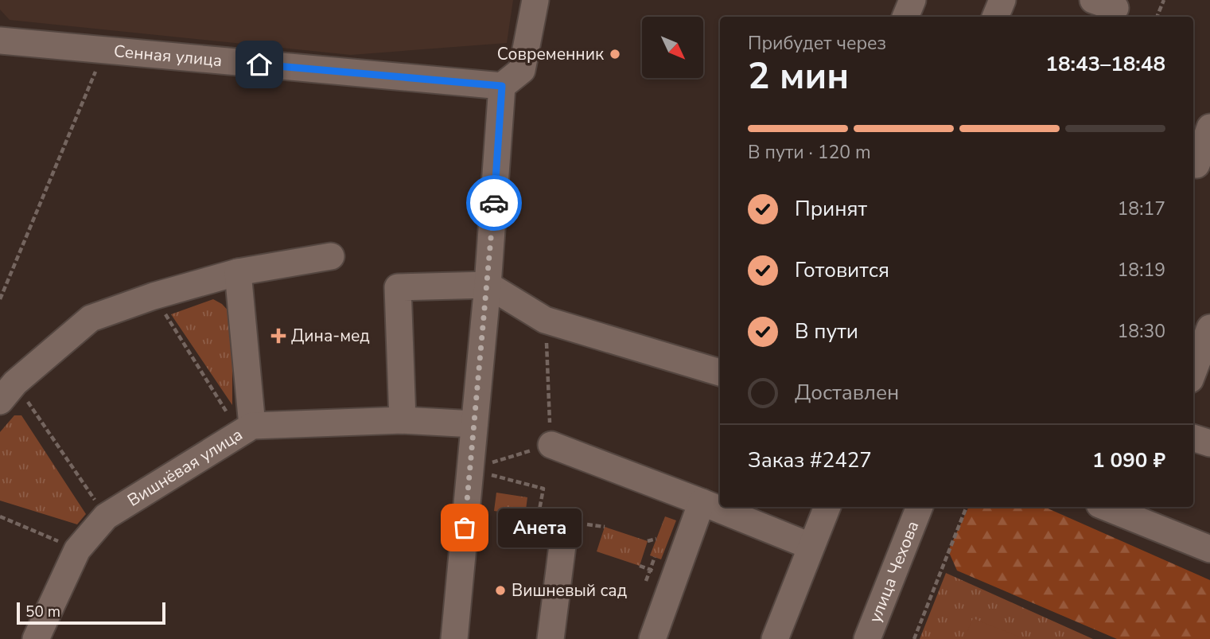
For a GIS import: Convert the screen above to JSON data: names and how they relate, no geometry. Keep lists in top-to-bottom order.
{
  "streets": {
    "street": ["Сенная улица", "Вишнёвая улица", "улица Чехова"]
  },
  "places": {
    "other": ["Современник", "Анета", "Вишневый сад"],
    "health": ["Дина-мед"]
  },
  "scale_bar": "50 m",
  "north": "bottom right",
  "page": {
    "heading": ["2 мин", "Прибудет через", "18:43–18:48"],
    "panel": ["Заказ #2427", "1 090 ₽"],
    "bar": "В пути · 120 m",
    "list": [
      ["Принят", "18:17"],
      ["Готовится", "18:19"],
      ["В пути", "18:30"],
      "Доставлен"
    ],
    "bubble": "Анета",
    "scale": "50 m"
  }
}
